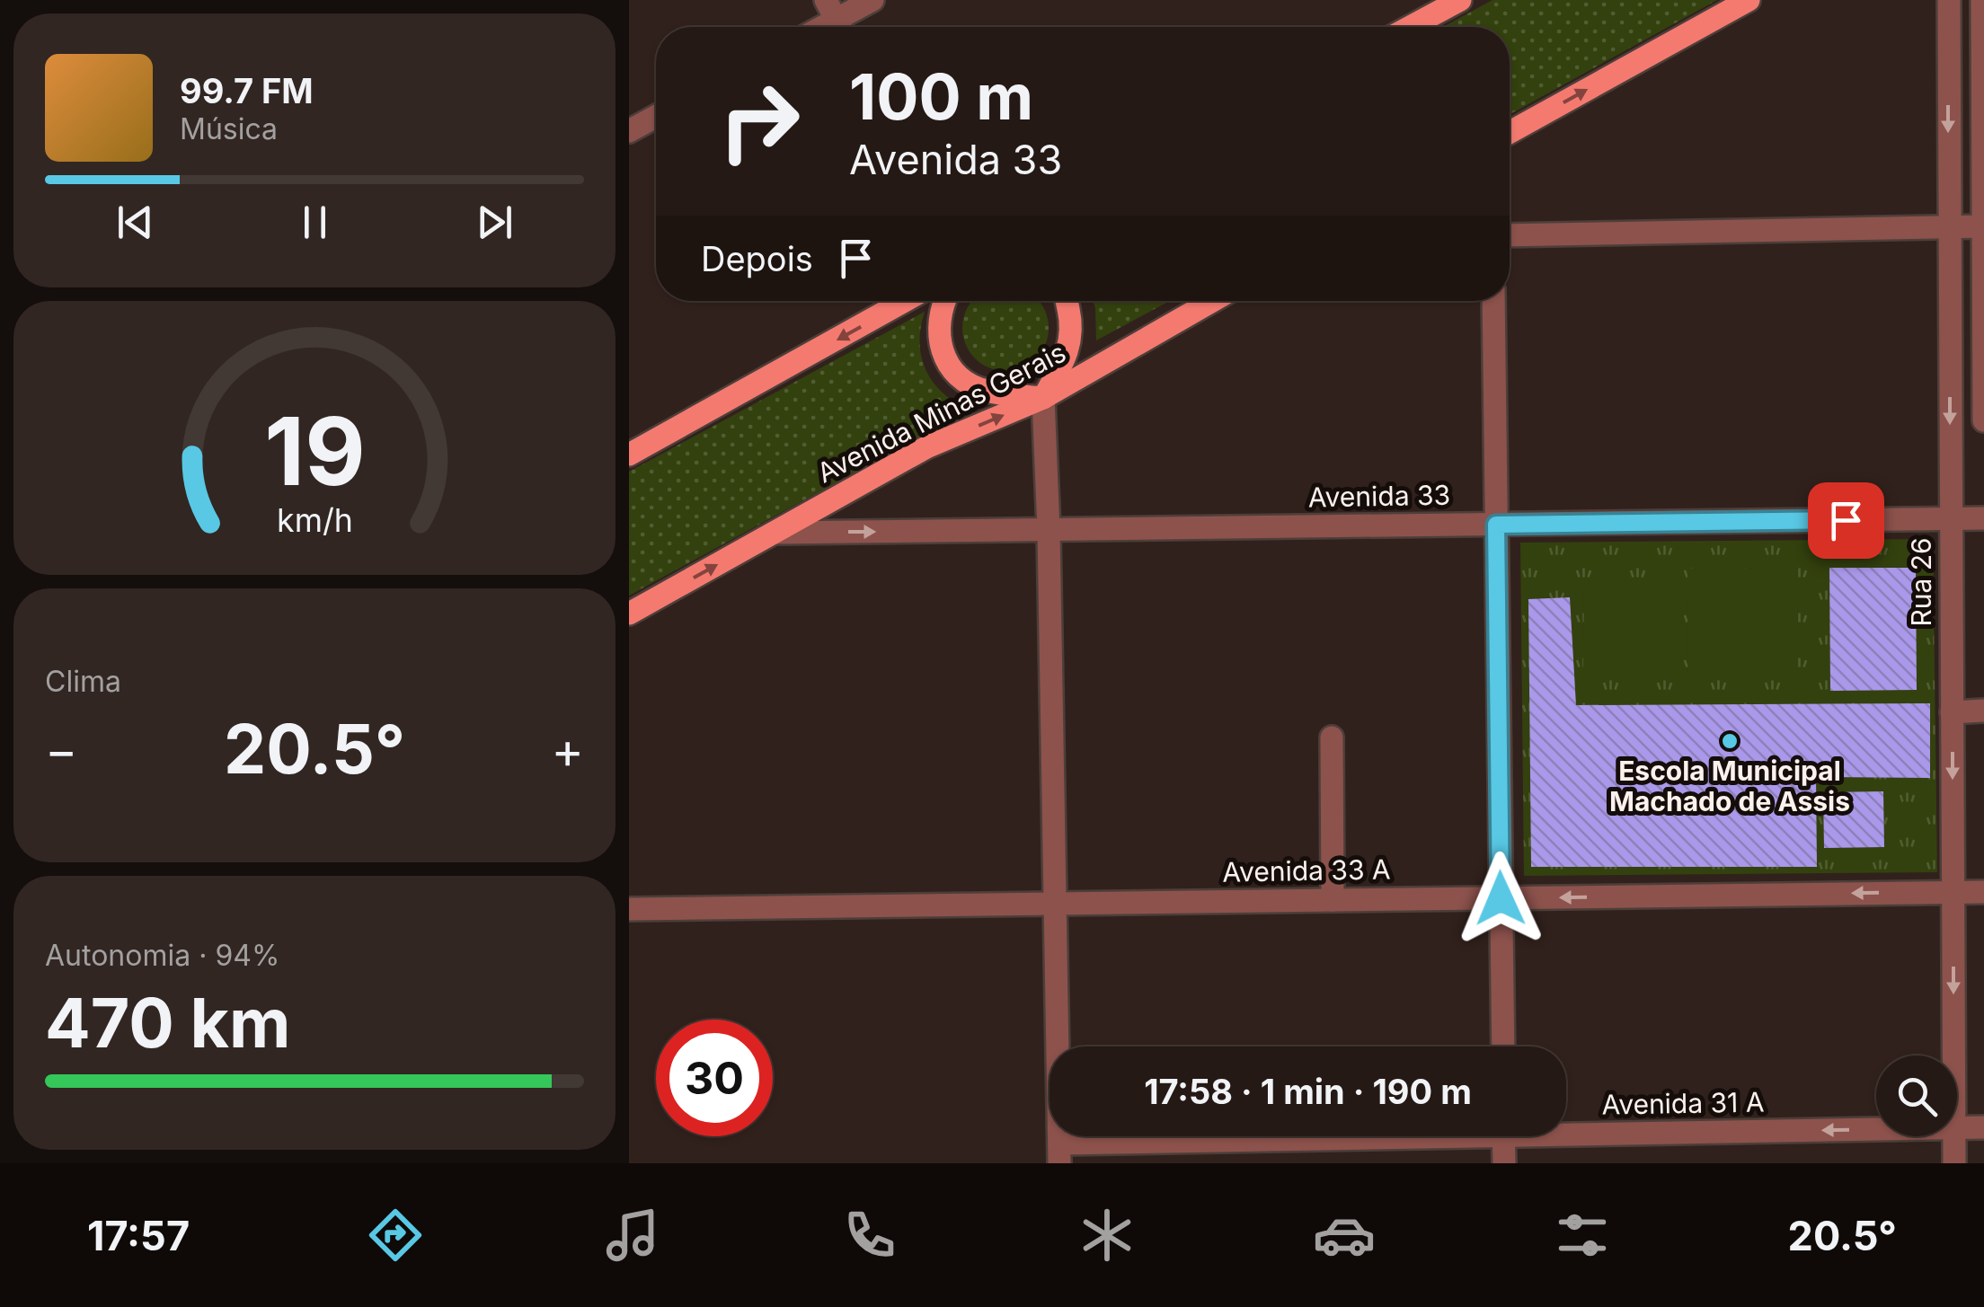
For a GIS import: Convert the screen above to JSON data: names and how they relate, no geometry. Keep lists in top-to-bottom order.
{
  "streets": {
    "main road": ["Avenida Minas Gerais"],
    "street": [
      "Avenida 33",
      "Rua 26",
      "Avenida 33 A",
      "Avenida 31 A"
    ]
  },
  "crossings": [
    ["Avenida Minas Gerais", "Avenida 33"],
    ["Avenida 33", "Rua 26"],
    ["Rua 26", "Avenida 33 A"]
  ],
  "one_way": ["Avenida 31 A"],
  "places": ["Escola Municipal Machado de Assis"],
  "page": {
    "turn": ["100 m", "Avenida 33"],
    "song": ["99.7 FM", "Música"],
    "then": "Depois",
    "tile": [
      "Clima",
      ["Autonomia · 94%", "470 km"]
    ],
    "heat": ["−", "20.5°", "+"],
    "limit": "30",
    "trip": "17:58 · 1 min · 190 m",
    "tabs": ["17:57", "20.5°"],
    "gauge": ["19", "km/h"]
  }
}
